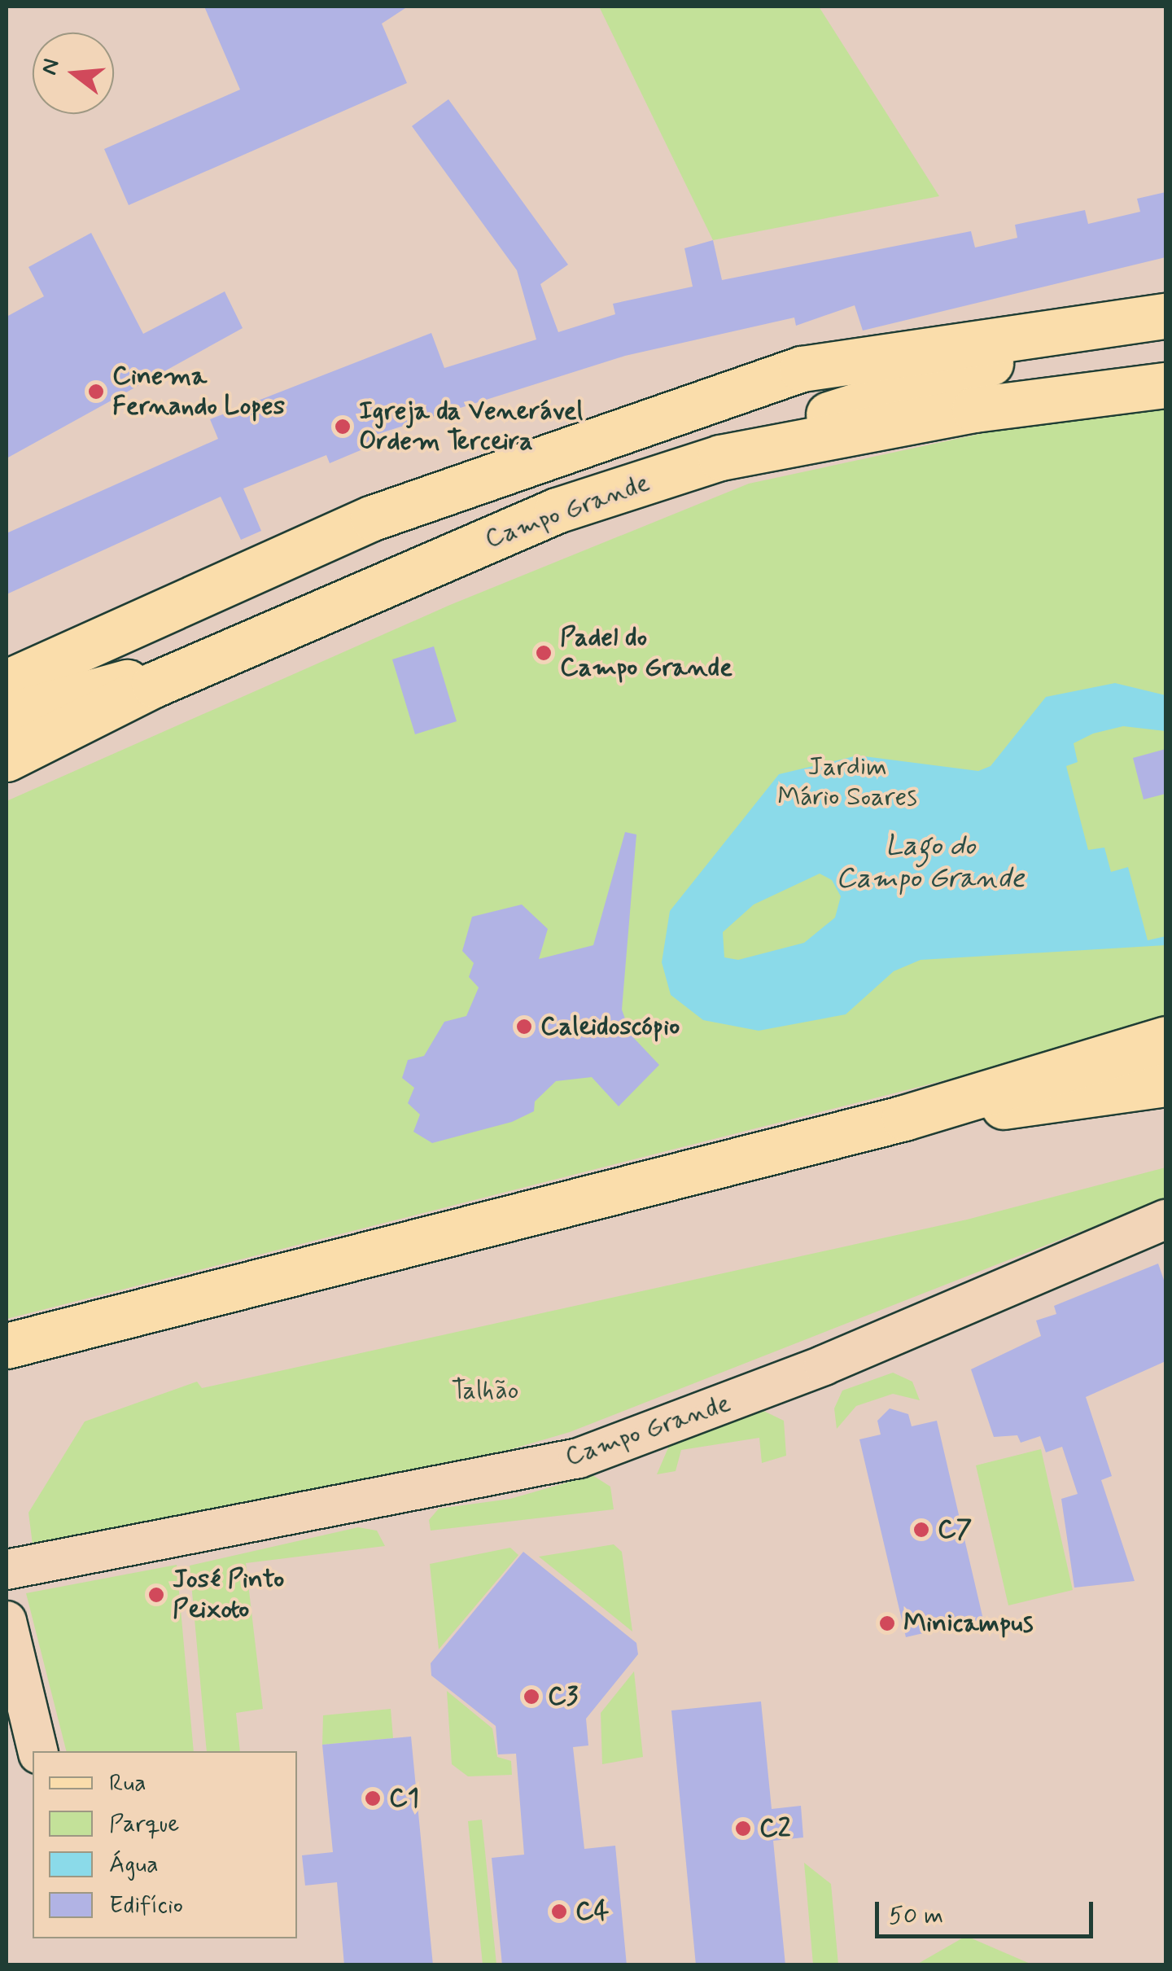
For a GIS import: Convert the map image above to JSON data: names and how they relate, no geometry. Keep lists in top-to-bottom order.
{
  "streets": {
    "main road": ["Campo Grande"]
  },
  "water": ["Lago do Campo Grande"],
  "parks": ["Jardim Mário Soares", "Talhão"],
  "places": [
    "Cinema Fernando Lopes",
    "Igreja da Venerável Ordem Terceira",
    "Padel do Campo Grande",
    "Caleidoscópio",
    "C7",
    "José Pinto Peixoto",
    "Minicampus",
    "C3",
    "C1",
    "C2",
    "C4"
  ],
  "legend": [
    "Rua",
    "Parque",
    "Água",
    "Edifício"
  ],
  "scale_bar": "50 m",
  "north": "left"
}
